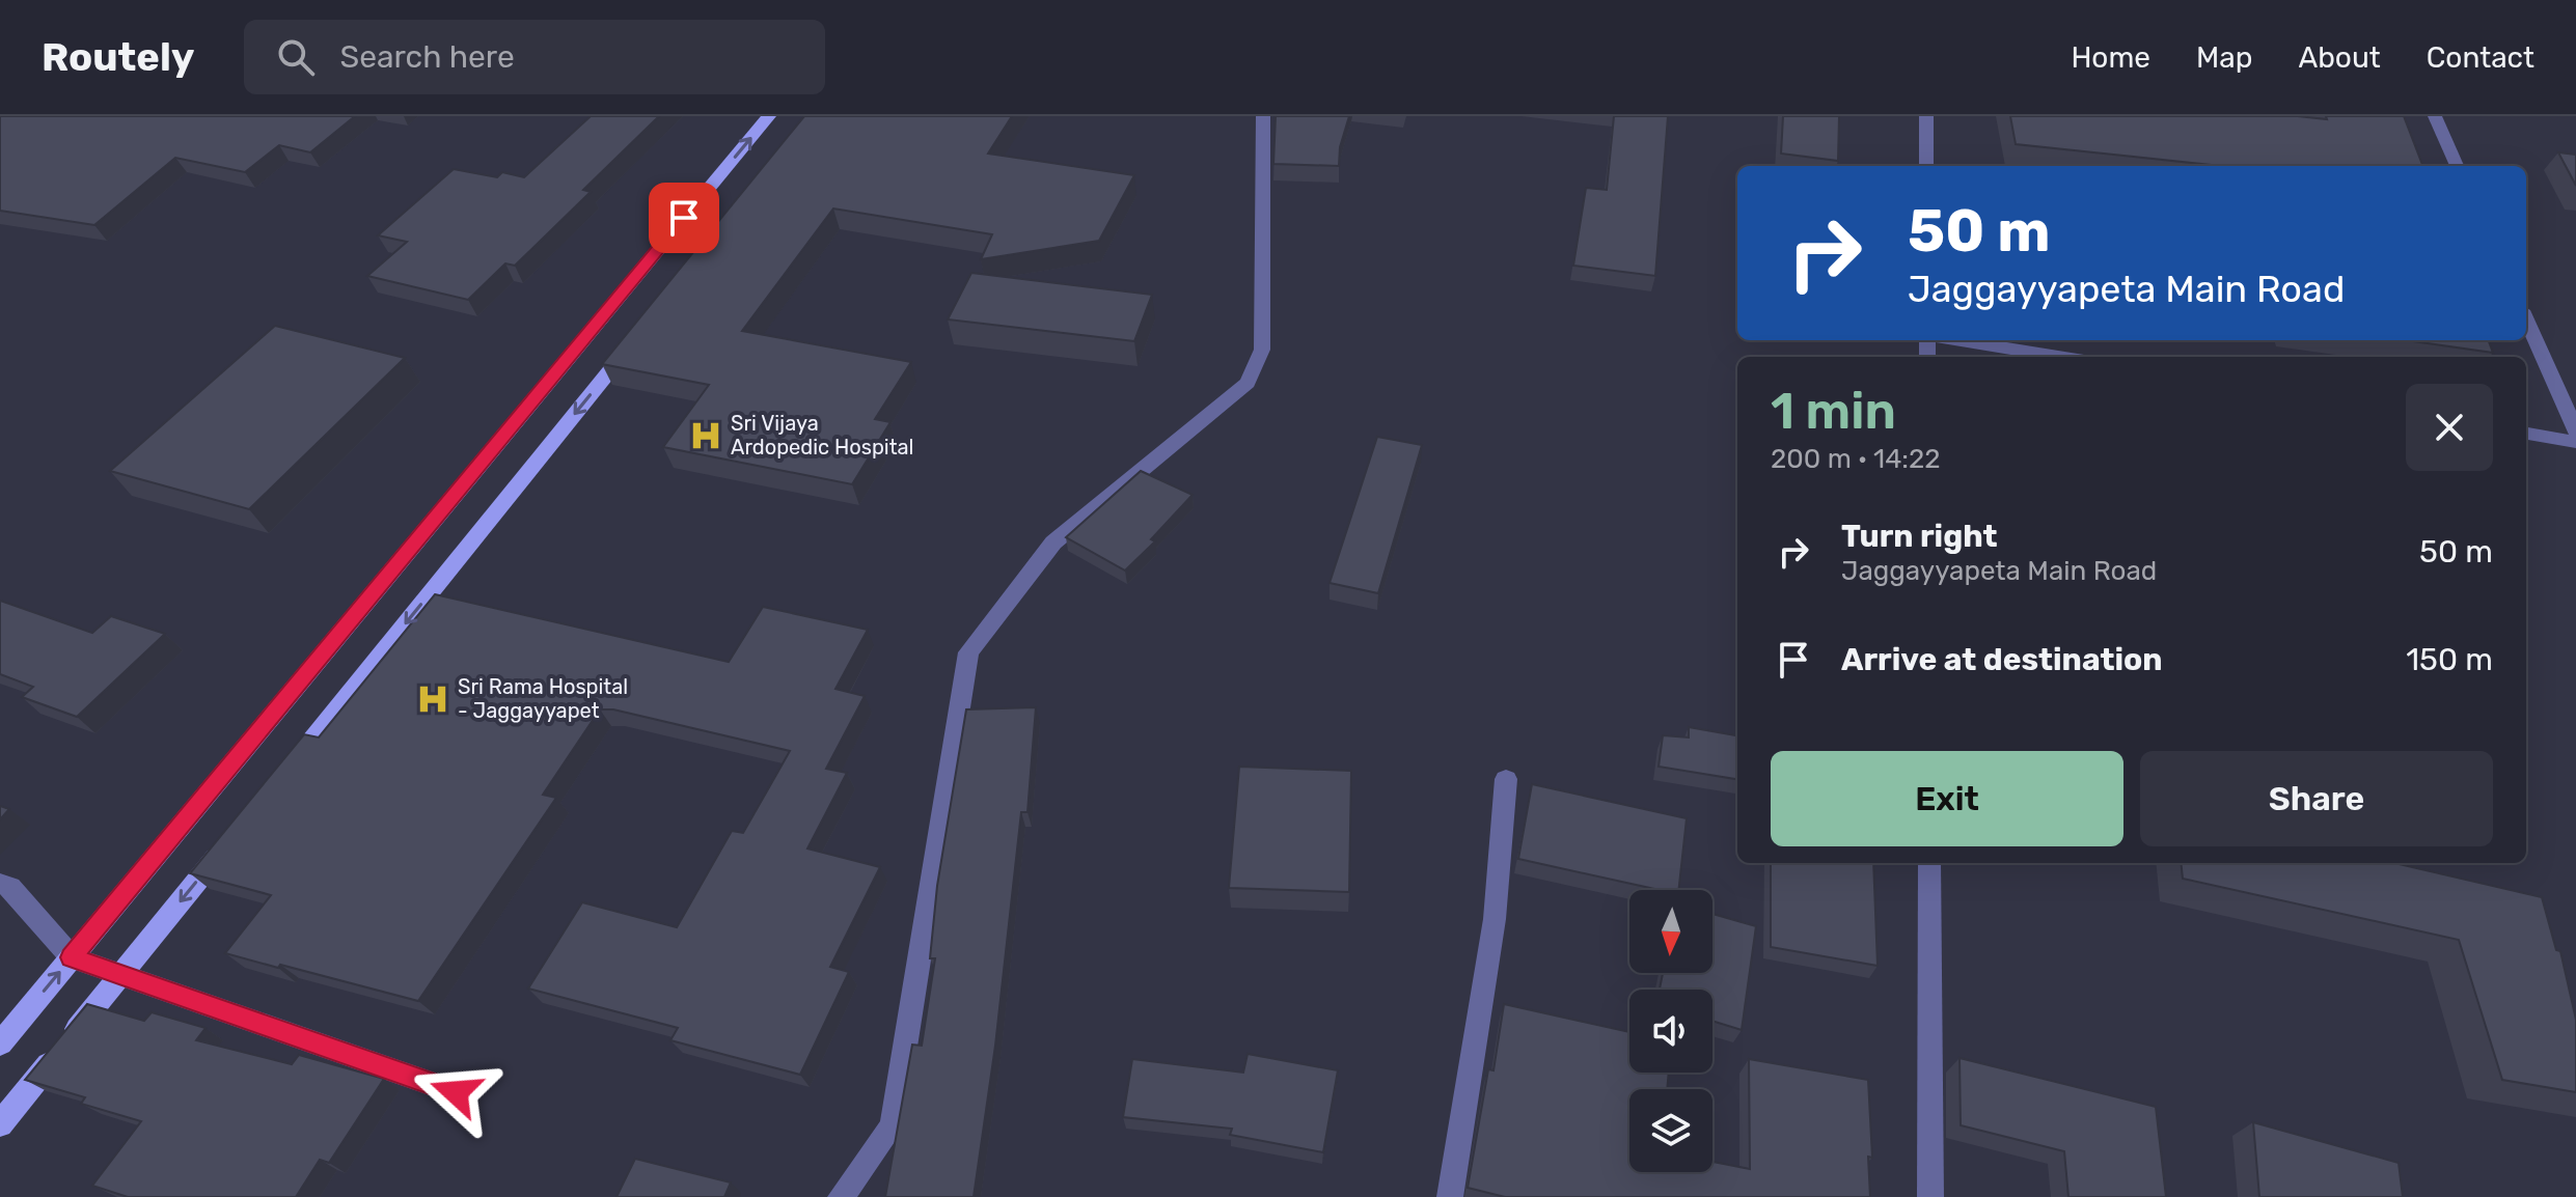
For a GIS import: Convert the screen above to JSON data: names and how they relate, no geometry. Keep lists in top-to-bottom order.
{
  "places": {
    "hospital": ["Sri Vijaya Ardopedic Hospital", "Sri Rama Hospital - Jaggayyapet"]
  },
  "north": "bottom",
  "page": {
    "header": "Routely",
    "search": "Search here",
    "nav": [
      "Home",
      "Map",
      "About",
      "Contact"
    ],
    "turn": ["50 m", "Jaggayyapeta Main Road"],
    "heading": ["1 min", "200 m · 14:22"],
    "list": [
      {
        "name": "Turn right",
        "note": "Jaggayyapeta Main Road",
        "value": "50 m"
      },
      {
        "name": "Arrive at destination",
        "value": "150 m"
      }
    ],
    "buttons": ["Exit", "Share"]
  }
}
